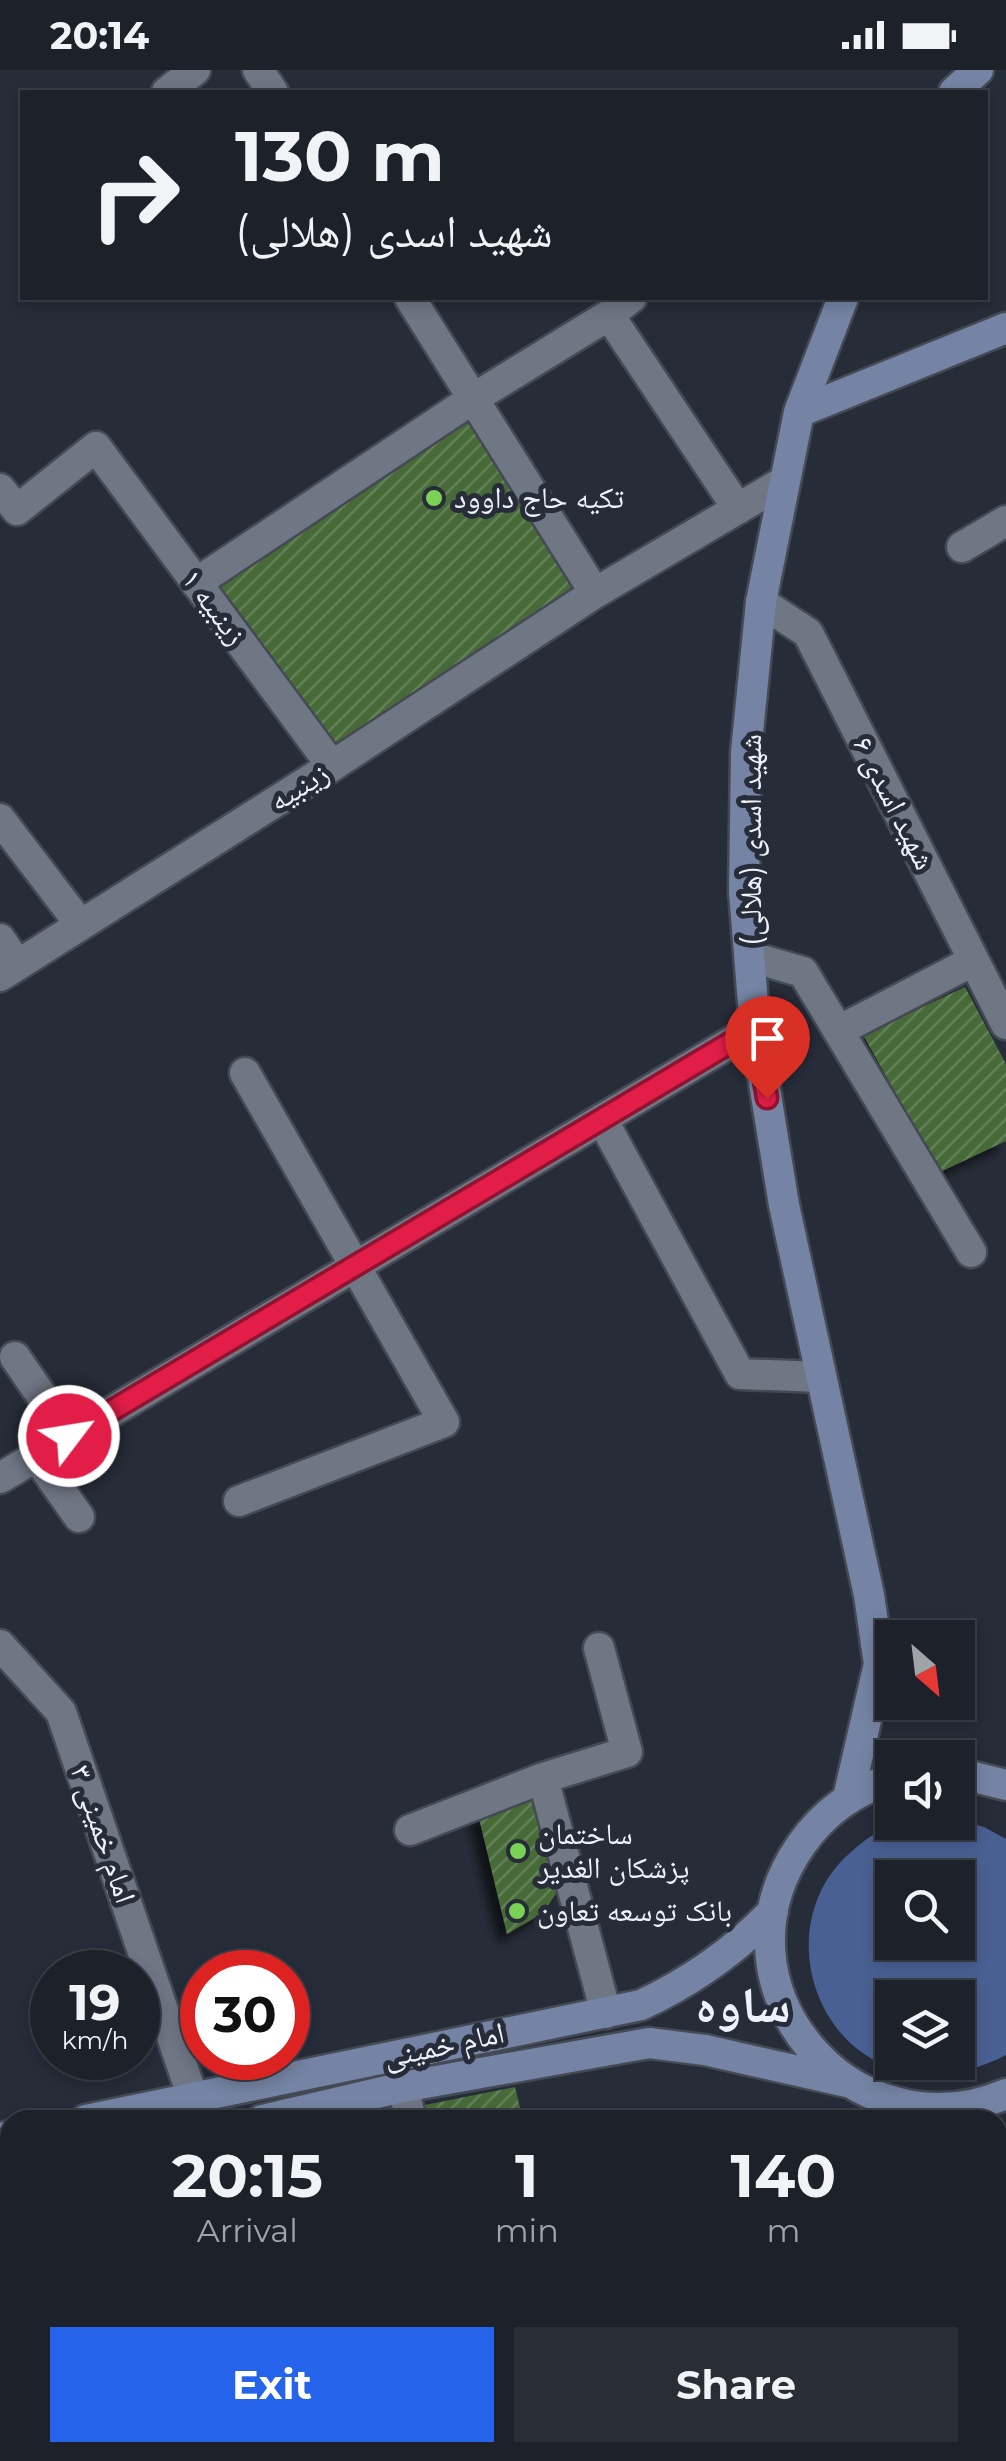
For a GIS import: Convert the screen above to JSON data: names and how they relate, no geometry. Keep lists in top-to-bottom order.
{
  "streets": {
    "main road": ["شهید اسدی (هلالی)", "امام خمینی"],
    "street": [
      "زینبیه ۱",
      "زینبیه",
      "شهید اسدی ۶",
      "امام خمینی ۳"
    ]
  },
  "crossings": [
    ["زینبیه ۱", "زینبیه"],
    ["زینبیه", "شهید اسدی (هلالی)"],
    ["شهید اسدی ۶", "شهید اسدی (هلالی)"],
    ["امام خمینی ۳", "امام خمینی"]
  ],
  "districts": ["ساوه"],
  "places": ["تکیه حاج داوود", "ساختمان پزشکان الغدیر", "بانک توسعه تعاون"],
  "north": "bottom right",
  "page": {
    "status": "20:14",
    "turn": ["130 m", "شهید اسدی (هلالی)"],
    "speed": "19 km/h",
    "limit": "30",
    "eta": [
      "20:15",
      "Arrival",
      "1",
      "min",
      "140",
      "m"
    ],
    "buttons": ["Exit", "Share"]
  }
}
